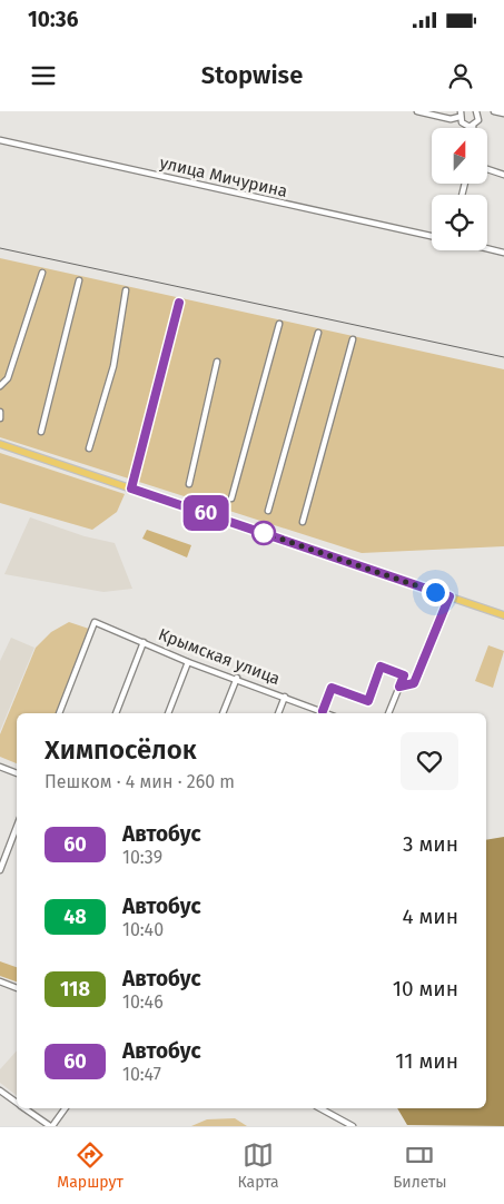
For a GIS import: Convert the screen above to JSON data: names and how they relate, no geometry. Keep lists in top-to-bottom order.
{
  "streets": {
    "street": ["улица Мичурина", "Крымская улица"]
  },
  "lines": ["bus line 60"],
  "north": "top",
  "page": {
    "status": "10:36",
    "header": "Stopwise",
    "on_map": "60",
    "heading": ["Химпосёлок", "Пешком · 4 мин · 260 m"],
    "list": [
      {
        "mark": "60",
        "name": "Автобус",
        "note": "10:39",
        "value": "3 мин"
      },
      {
        "mark": "48",
        "name": "Автобус",
        "note": "10:40",
        "value": "4 мин"
      },
      {
        "mark": "118",
        "name": "Автобус",
        "note": "10:46",
        "value": "10 мин"
      },
      {
        "mark": "60",
        "name": "Автобус",
        "note": "10:47",
        "value": "11 мин"
      }
    ],
    "tabs": ["Маршрут", "Карта", "Билеты"]
  }
}
